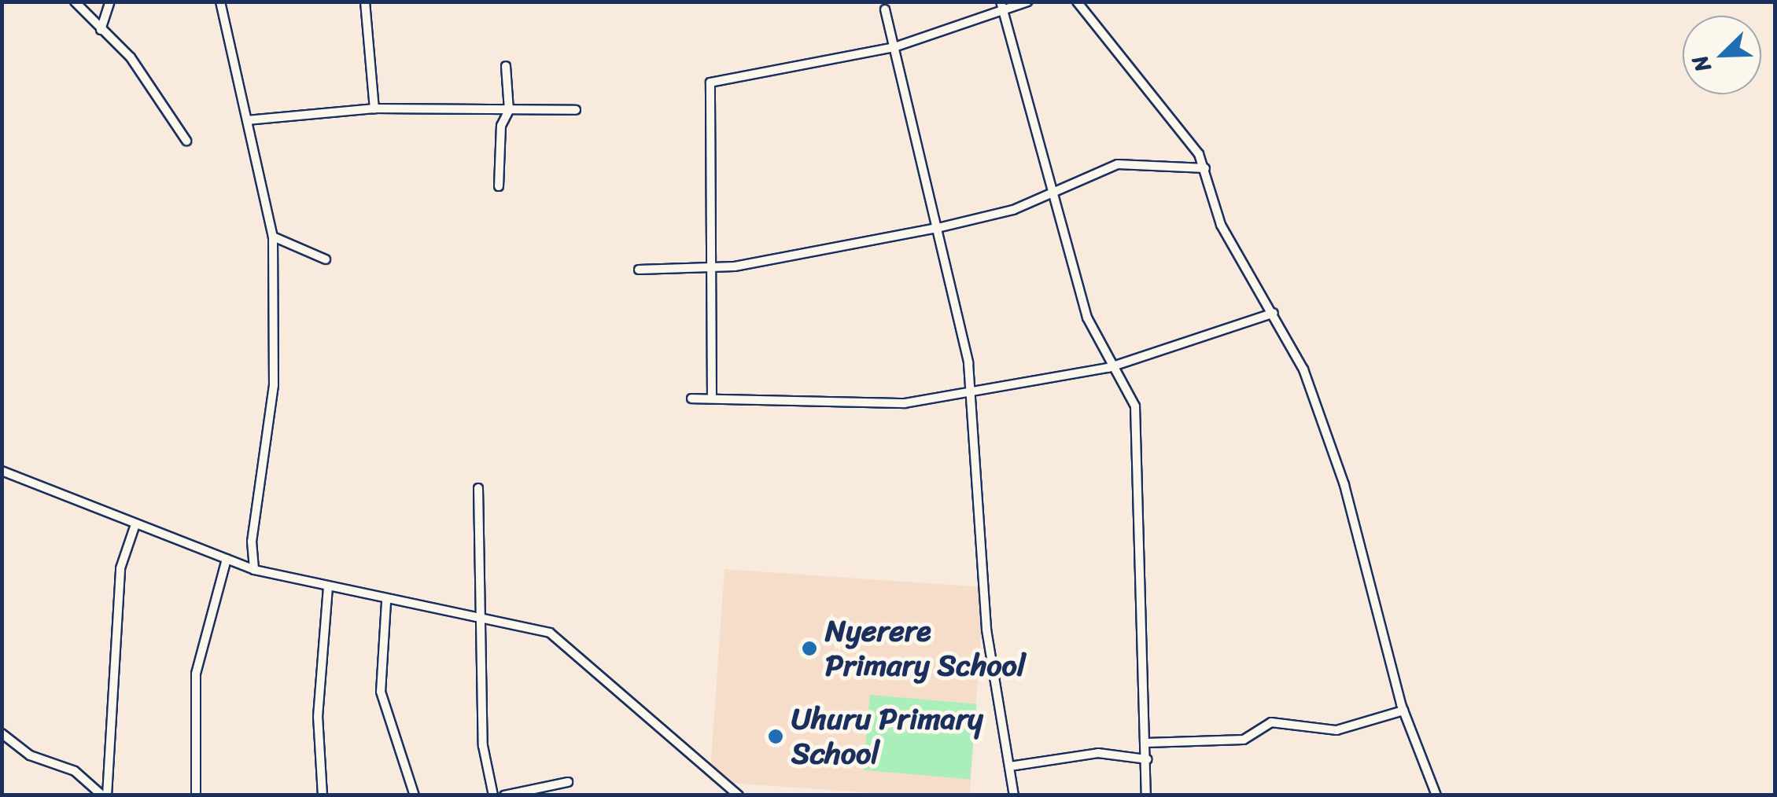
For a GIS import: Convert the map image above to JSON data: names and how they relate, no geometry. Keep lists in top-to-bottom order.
{
  "places": ["Nyerere Primary School", "Uhuru Primary School"],
  "north": "bottom left"
}
